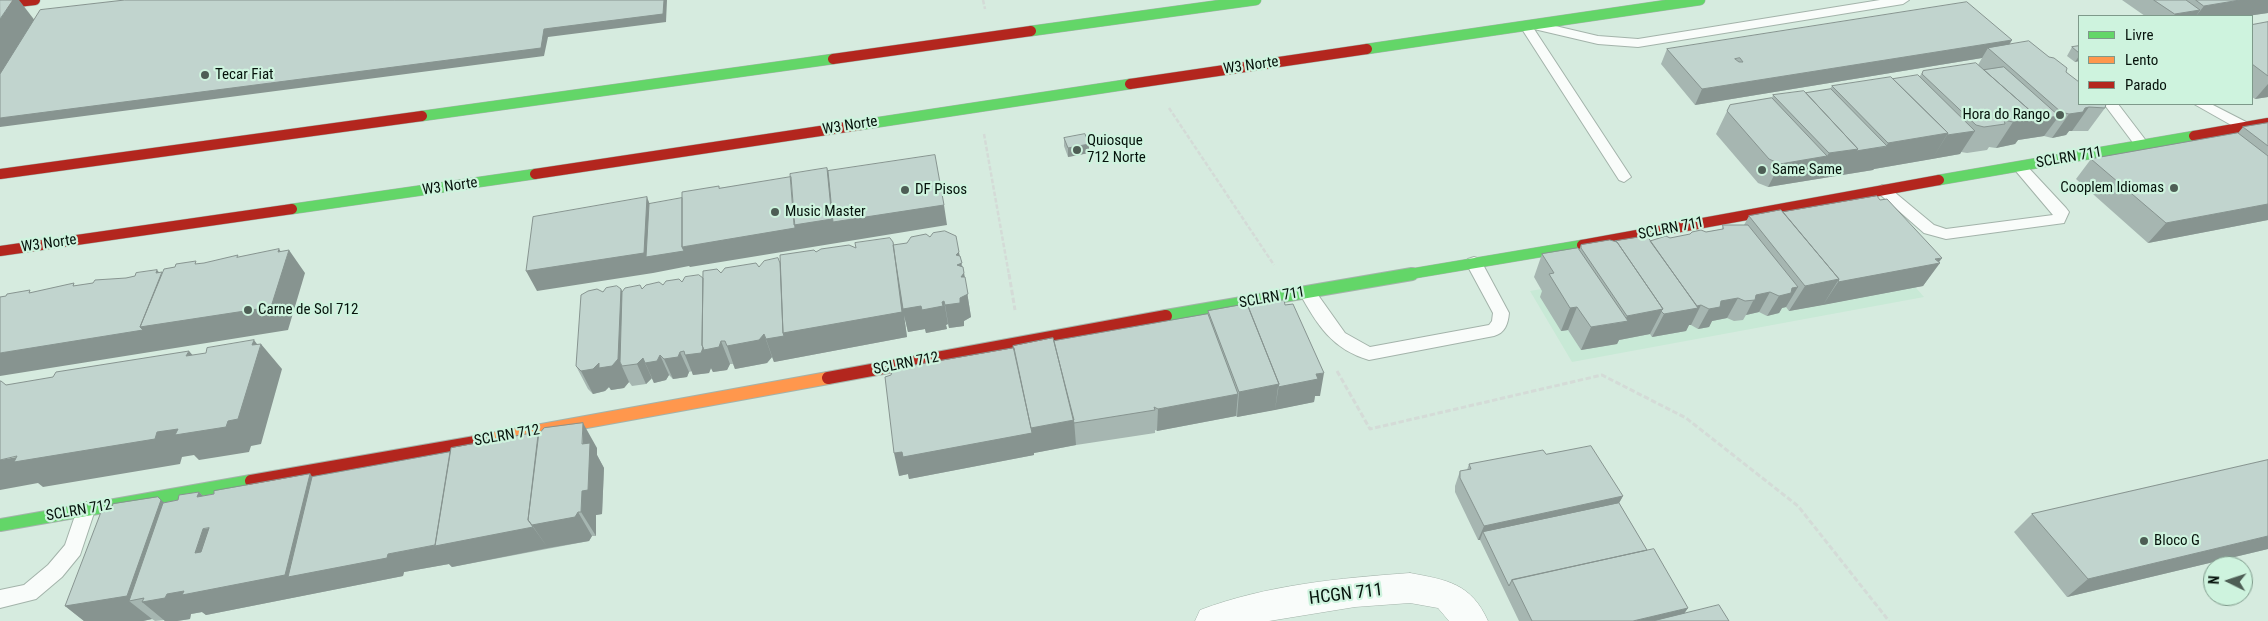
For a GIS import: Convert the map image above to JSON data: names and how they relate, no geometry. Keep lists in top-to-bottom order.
{
  "streets": {
    "main road": ["W3 Norte", "SCLRN 711", "SCLRN 712"],
    "street": ["HCGN 711"]
  },
  "crossings": [
    ["SCLRN 711", "SCLRN 712"]
  ],
  "places": [
    "Tecar Fiat",
    "Hora do Rango",
    "Quiosque 712 Norte",
    "Same Same",
    "Cooplem Idiomas",
    "DF Pisos",
    "Music Master",
    "Carne de Sol 712",
    "Bloco G"
  ],
  "legend": ["Livre", "Lento", "Parado"],
  "north": "left"
}
